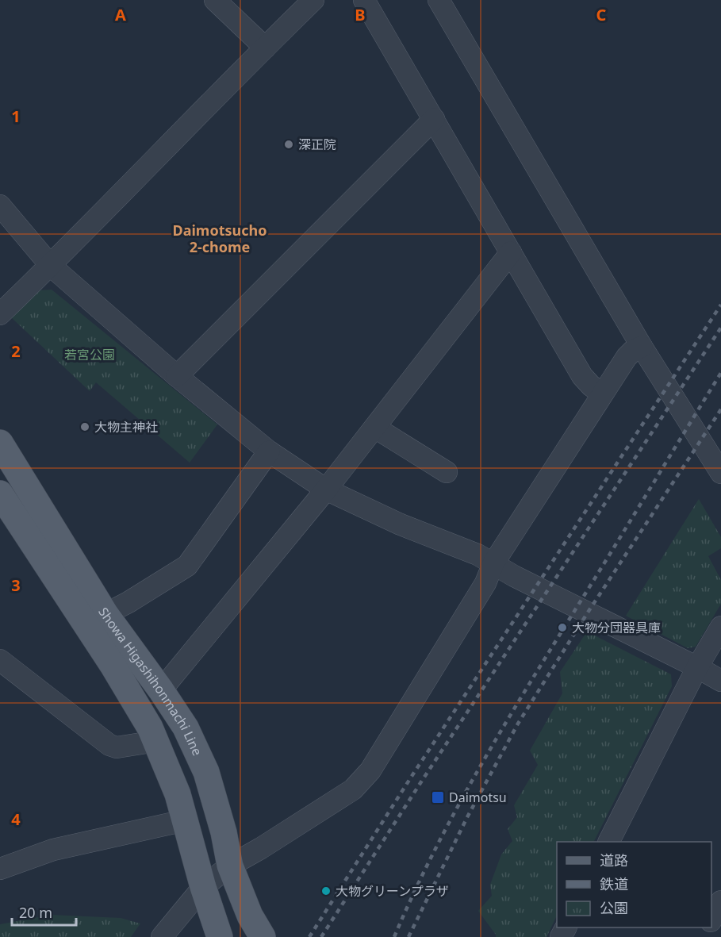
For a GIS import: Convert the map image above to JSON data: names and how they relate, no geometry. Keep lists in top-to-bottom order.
{
  "streets": {
    "main road": ["Showa Higashihonmachi Line"]
  },
  "districts": ["Daimotsucho 2-chome"],
  "parks": ["若宮公園"],
  "places": {
    "other": [
      "深正院",
      "大物主神社",
      "大物分団器具庫",
      "大物グリーンプラザ"
    ],
    "transit": ["Daimotsu"]
  },
  "legend": ["道路", "鉄道", "公園"],
  "scale_bar": "20 m",
  "grid": {
    "columns": ["A", "B", "C"],
    "rows": [
      "1",
      "2",
      "3",
      "4"
    ]
  }
}
